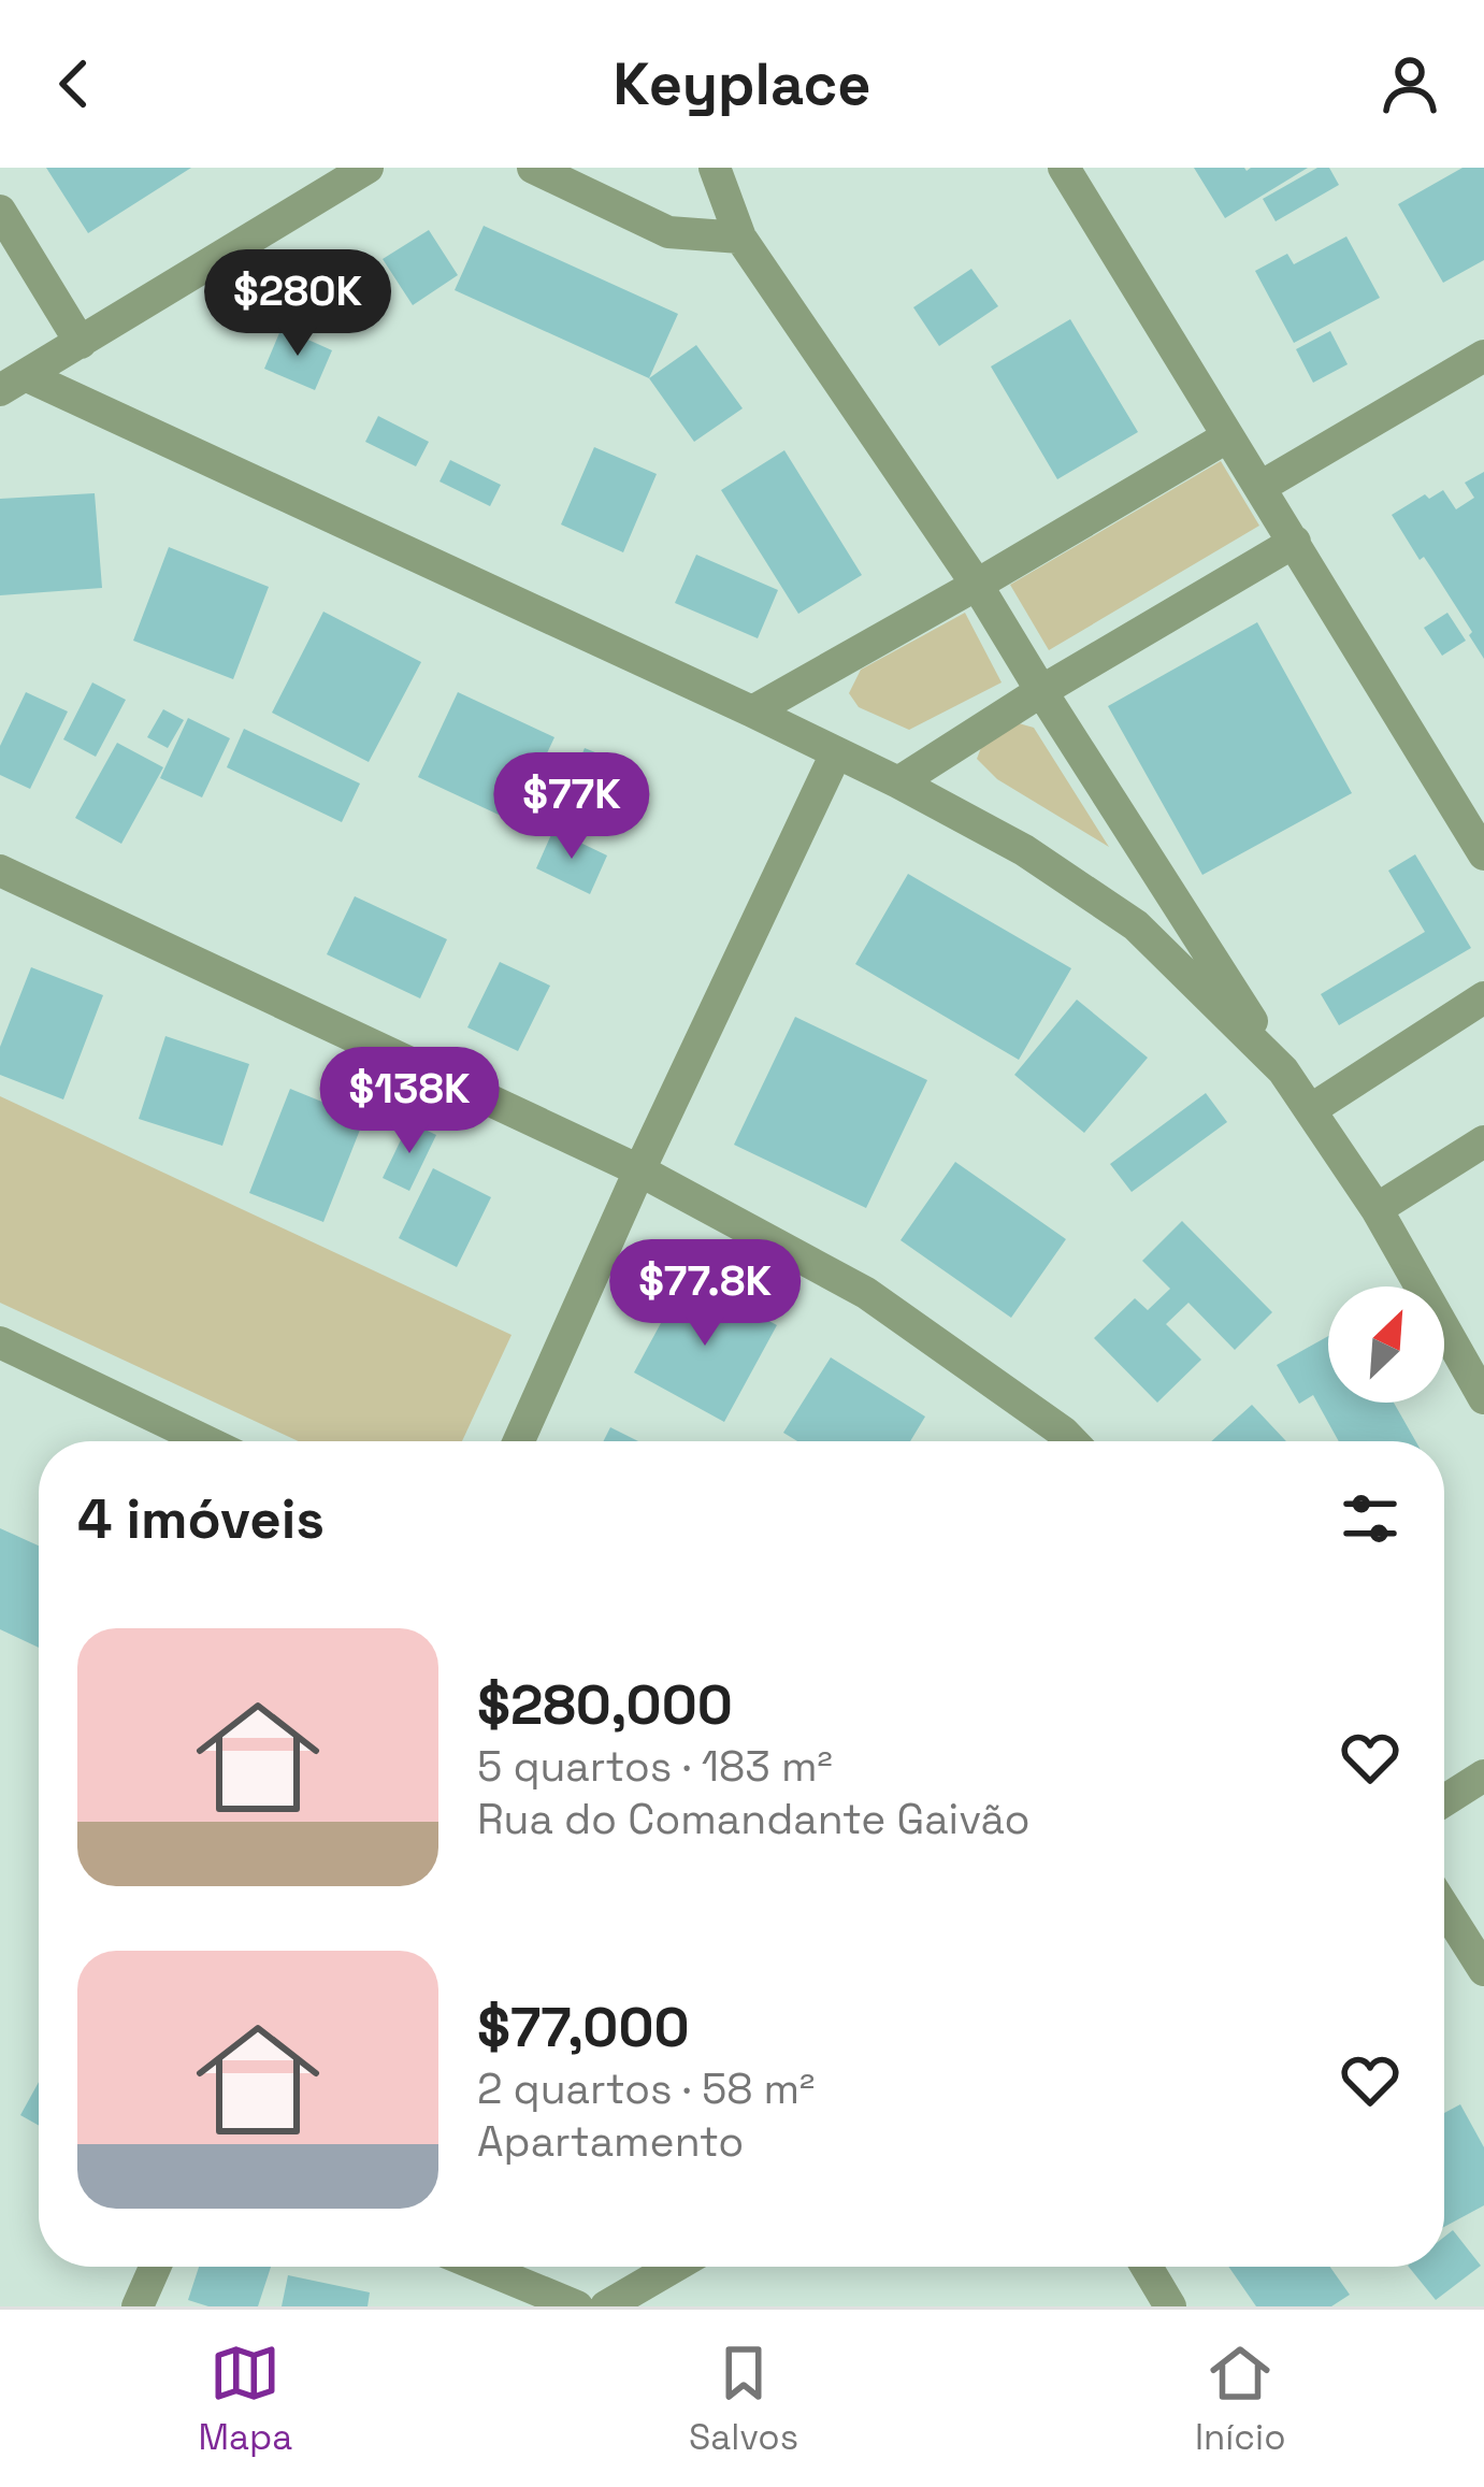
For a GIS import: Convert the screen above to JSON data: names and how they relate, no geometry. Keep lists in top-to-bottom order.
{
  "north": "top right",
  "page": {
    "header": "Keyplace",
    "price": [
      "$280K",
      "$77K",
      "$138K",
      "$77.8K"
    ],
    "heading": "4 imóveis",
    "list": [
      {
        "name": "$280,000",
        "note": "5 quartos · 183 m² · Rua do Comandante Gaivão"
      },
      {
        "name": "$77,000",
        "note": "2 quartos · 58 m² · Apartamento"
      }
    ],
    "tabs": ["Mapa", "Salvos", "Início"]
  }
}
